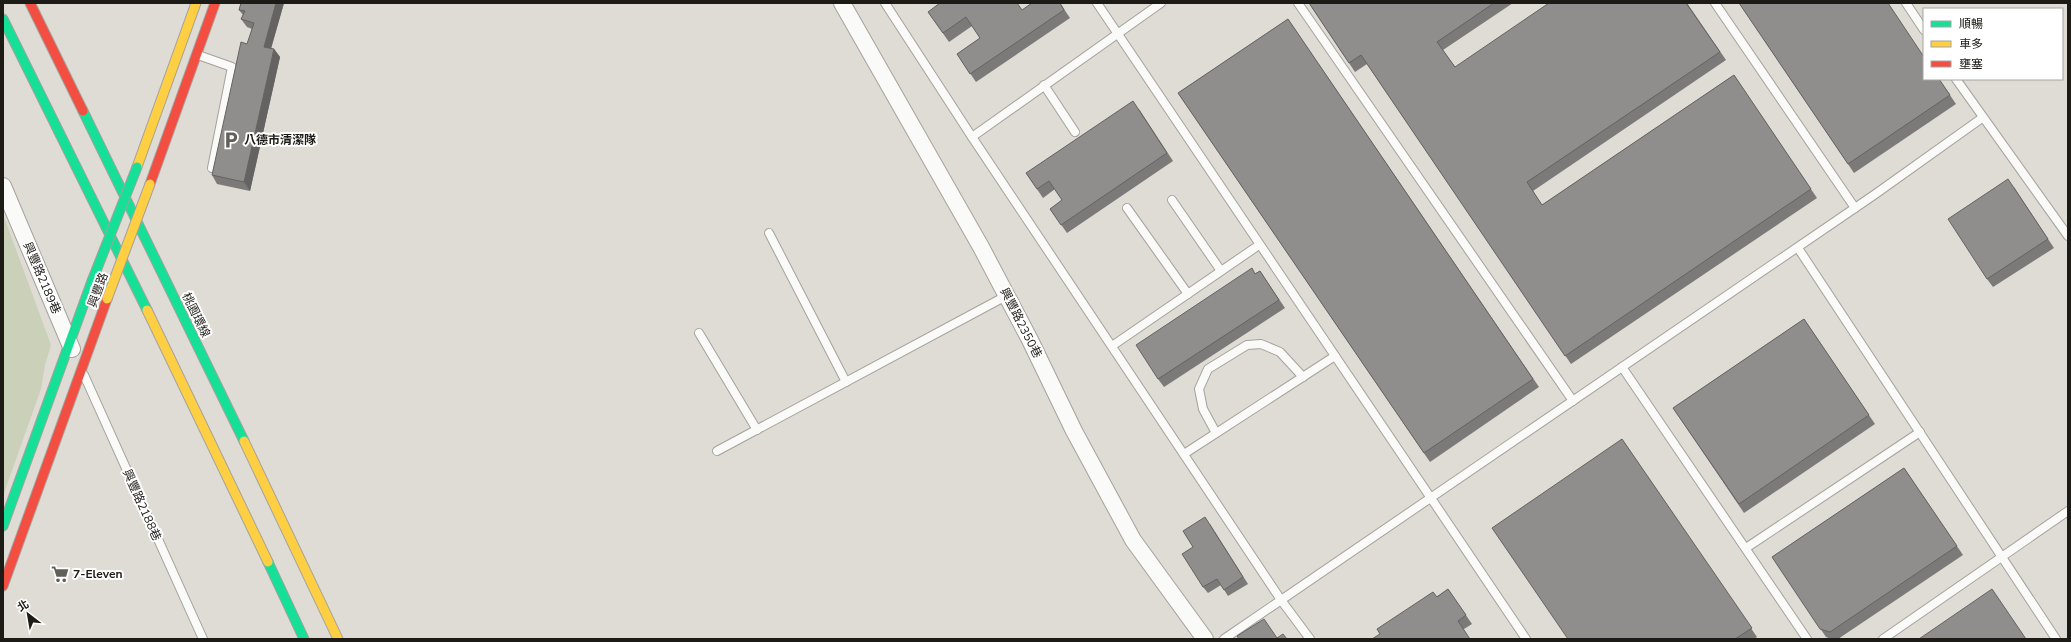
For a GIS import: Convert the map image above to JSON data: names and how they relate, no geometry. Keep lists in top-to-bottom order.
{
  "streets": {
    "main road": ["興豐路", "桃園環線"],
    "street": ["興豐路2189巷", "興豐路2350巷"],
    "lane": ["興豐路2188巷"]
  },
  "crossings": [
    ["興豐路2189巷", "興豐路"],
    ["興豐路2189巷", "興豐路2188巷"],
    ["興豐路", "興豐路2188巷"]
  ],
  "places": {
    "parking": ["八德市清潔隊"],
    "supermarket": ["7-Eleven"]
  },
  "legend": ["順暢", "車多", "壅塞"],
  "north": "top left"
}
